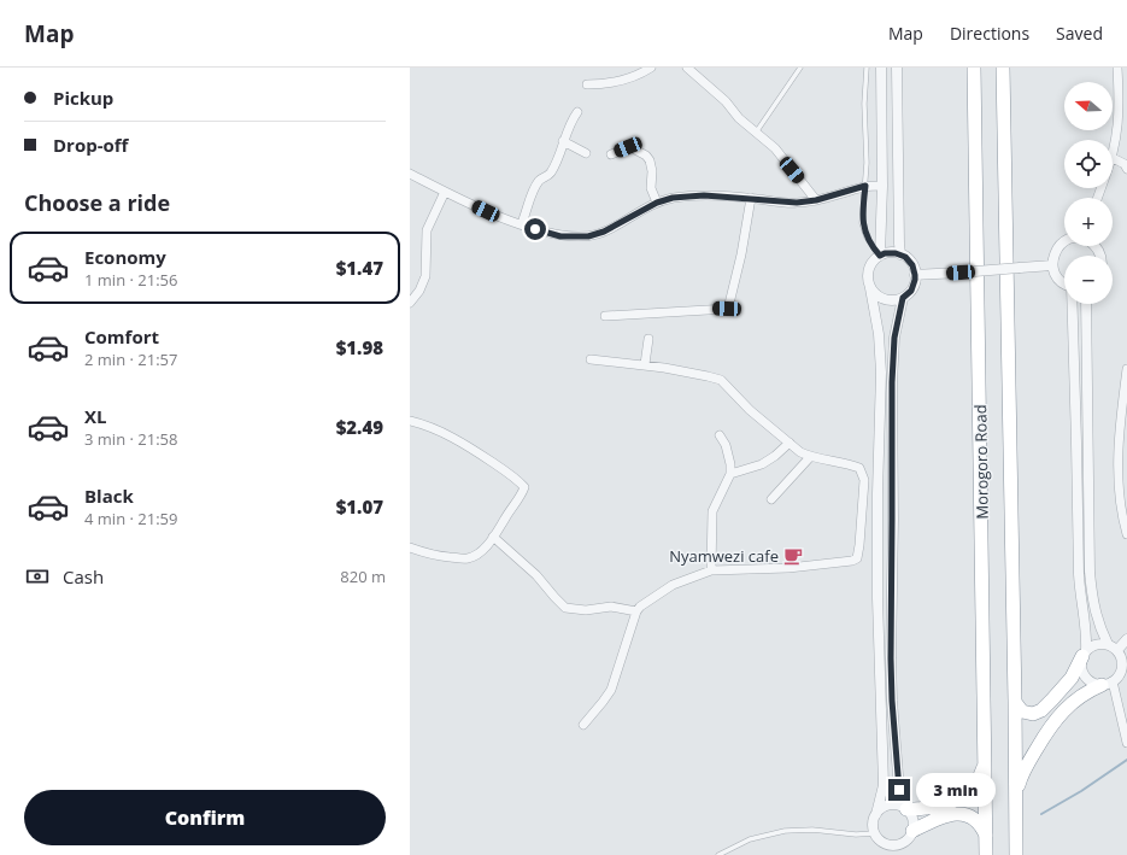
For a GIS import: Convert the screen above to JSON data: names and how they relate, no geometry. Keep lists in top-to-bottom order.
{
  "streets": {
    "highway": ["Morogoro Road"]
  },
  "places": {
    "cafe": ["Nyamwezi cafe"]
  },
  "north": "left",
  "page": {
    "header": "Map",
    "nav": ["Map", "Directions", "Saved"],
    "banner": ["Pickup", "Drop-off"],
    "map_buttons": ["+", "−"],
    "heading": "Choose a ride",
    "list": [
      {
        "name": "Economy",
        "note": "1 min · 21:56",
        "value": "$1.47"
      },
      {
        "name": "Comfort",
        "note": "2 min · 21:57",
        "value": "$1.98"
      },
      {
        "name": "XL",
        "note": "3 min · 21:58",
        "value": "$2.49"
      },
      {
        "name": "Black",
        "note": "4 min · 21:59",
        "value": "$1.07"
      }
    ],
    "pay": ["Cash", "820 m"],
    "bubble": "3 min",
    "buttons": "Confirm"
  }
}
